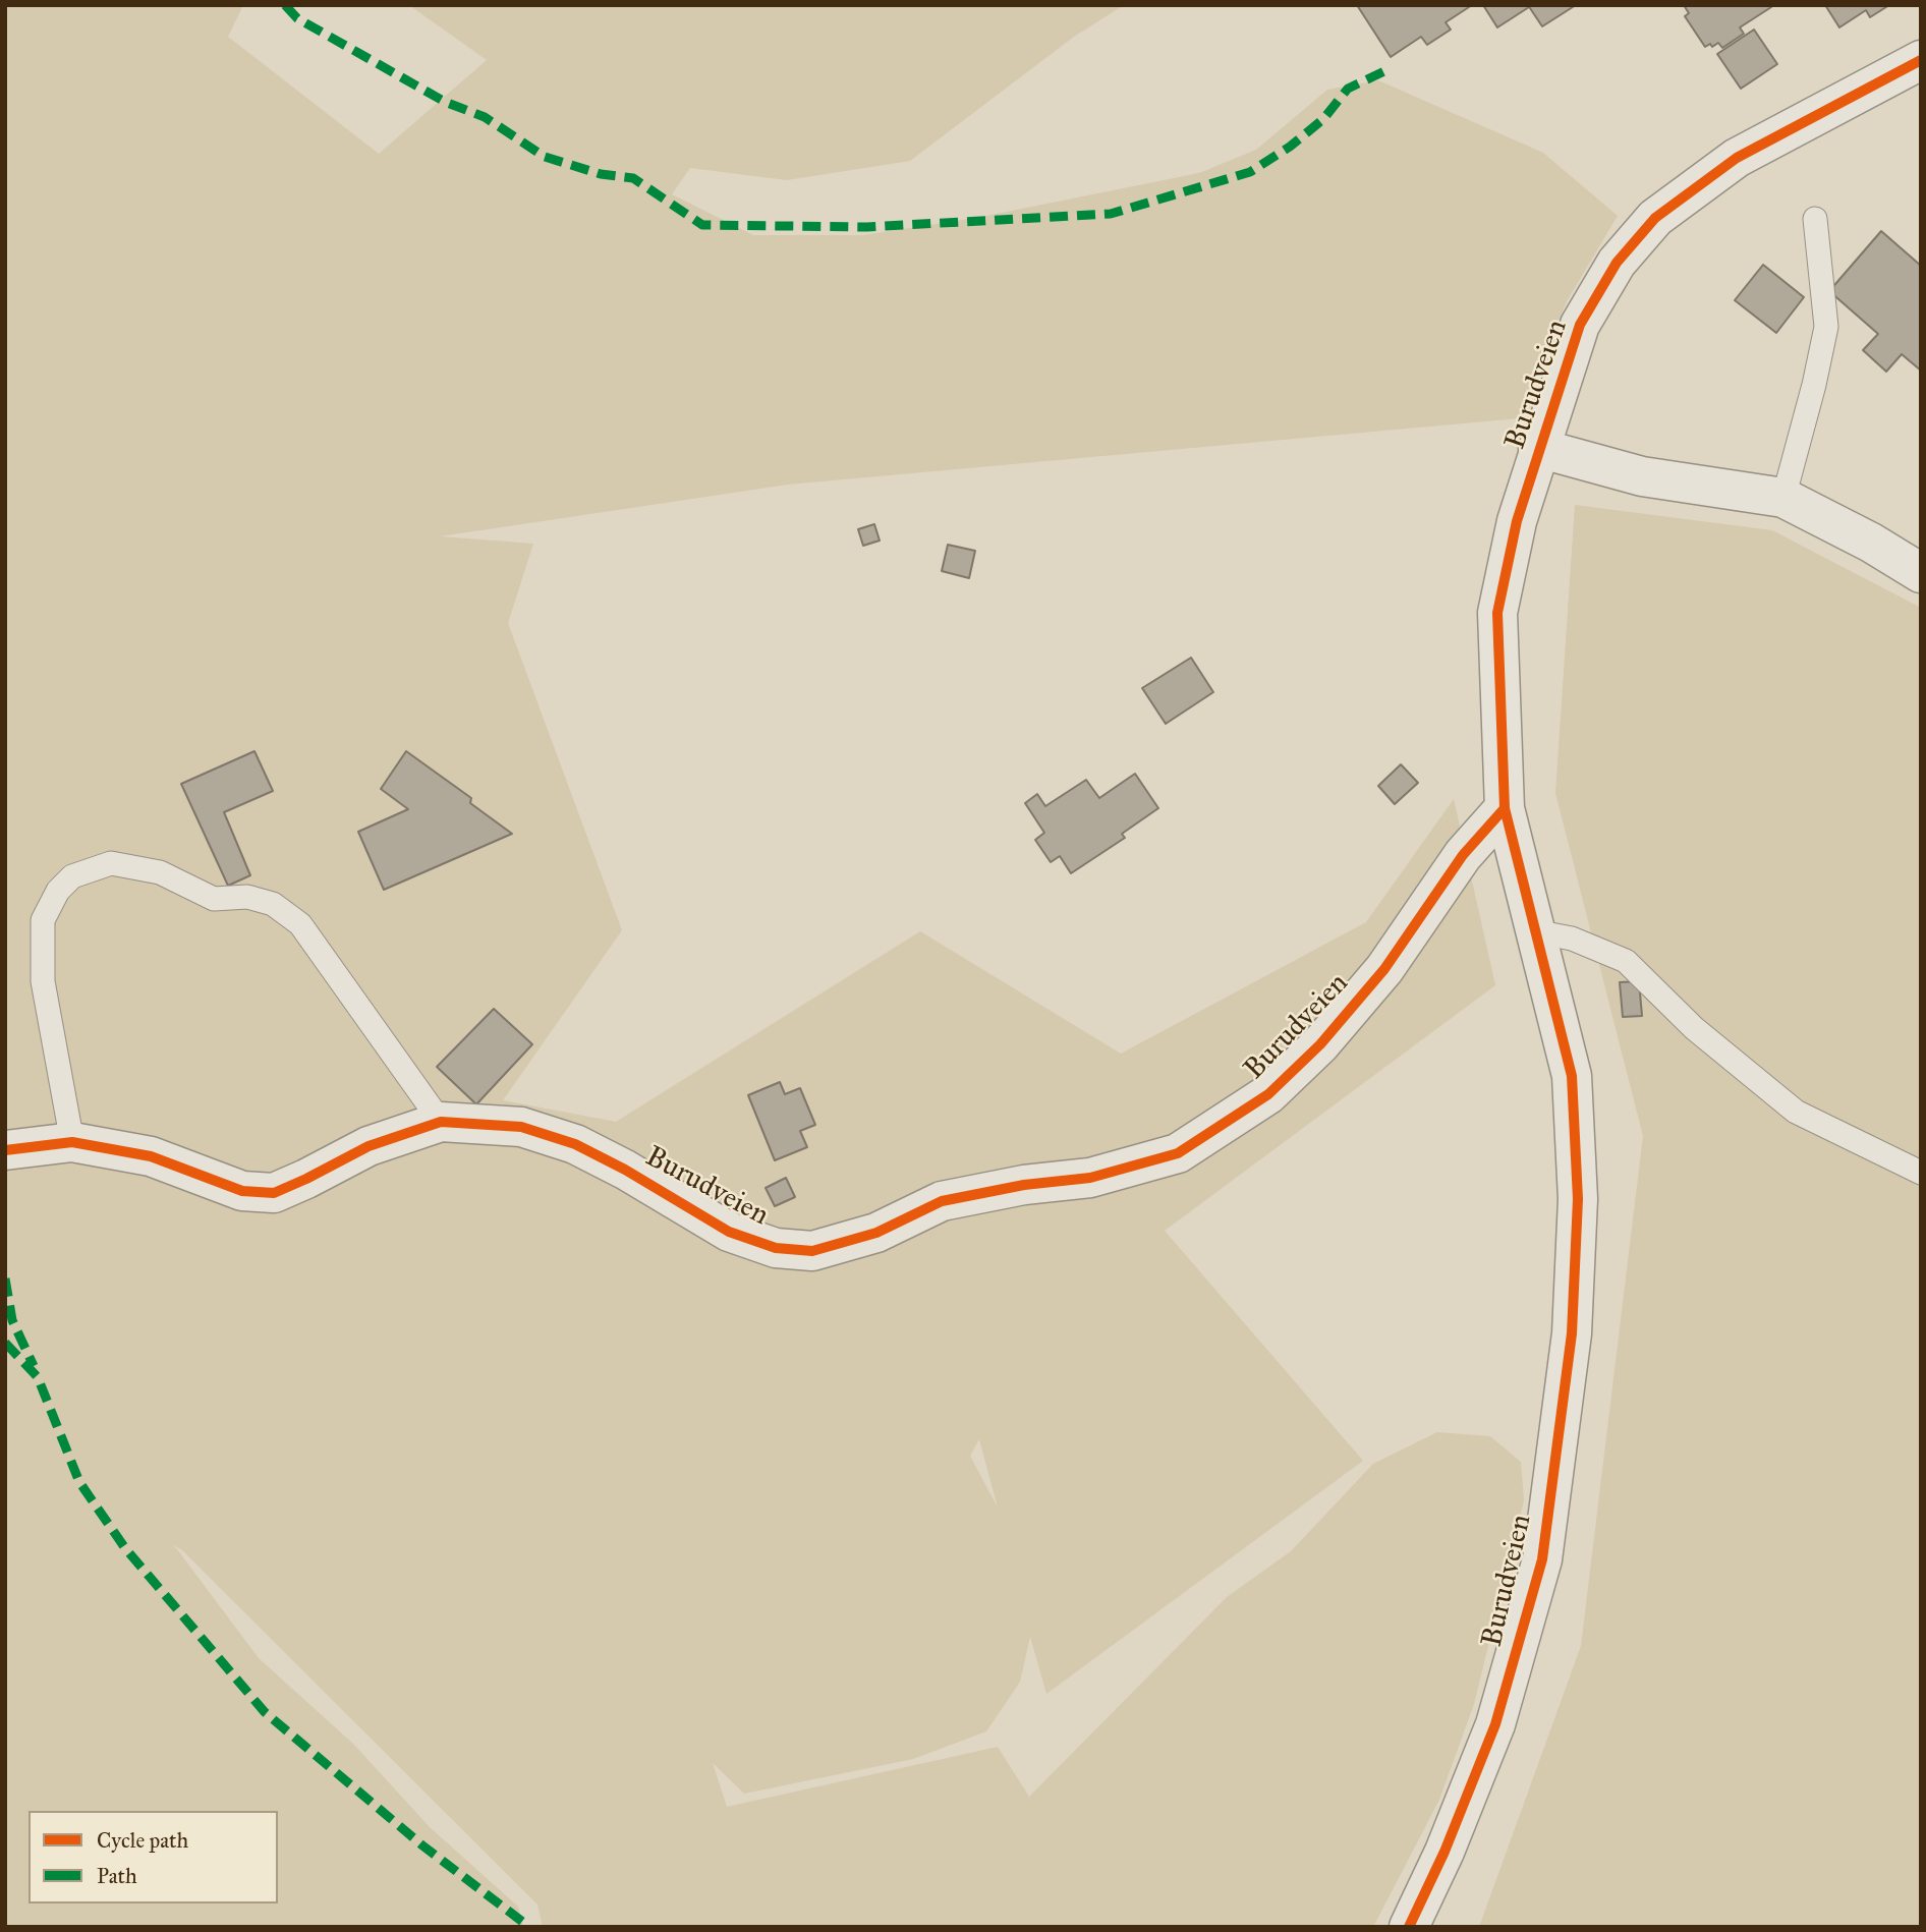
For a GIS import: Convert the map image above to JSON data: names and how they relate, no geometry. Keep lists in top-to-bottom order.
{
  "streets": {
    "street": ["Burudveien"]
  },
  "legend": ["Cycle path", "Path"]
}
